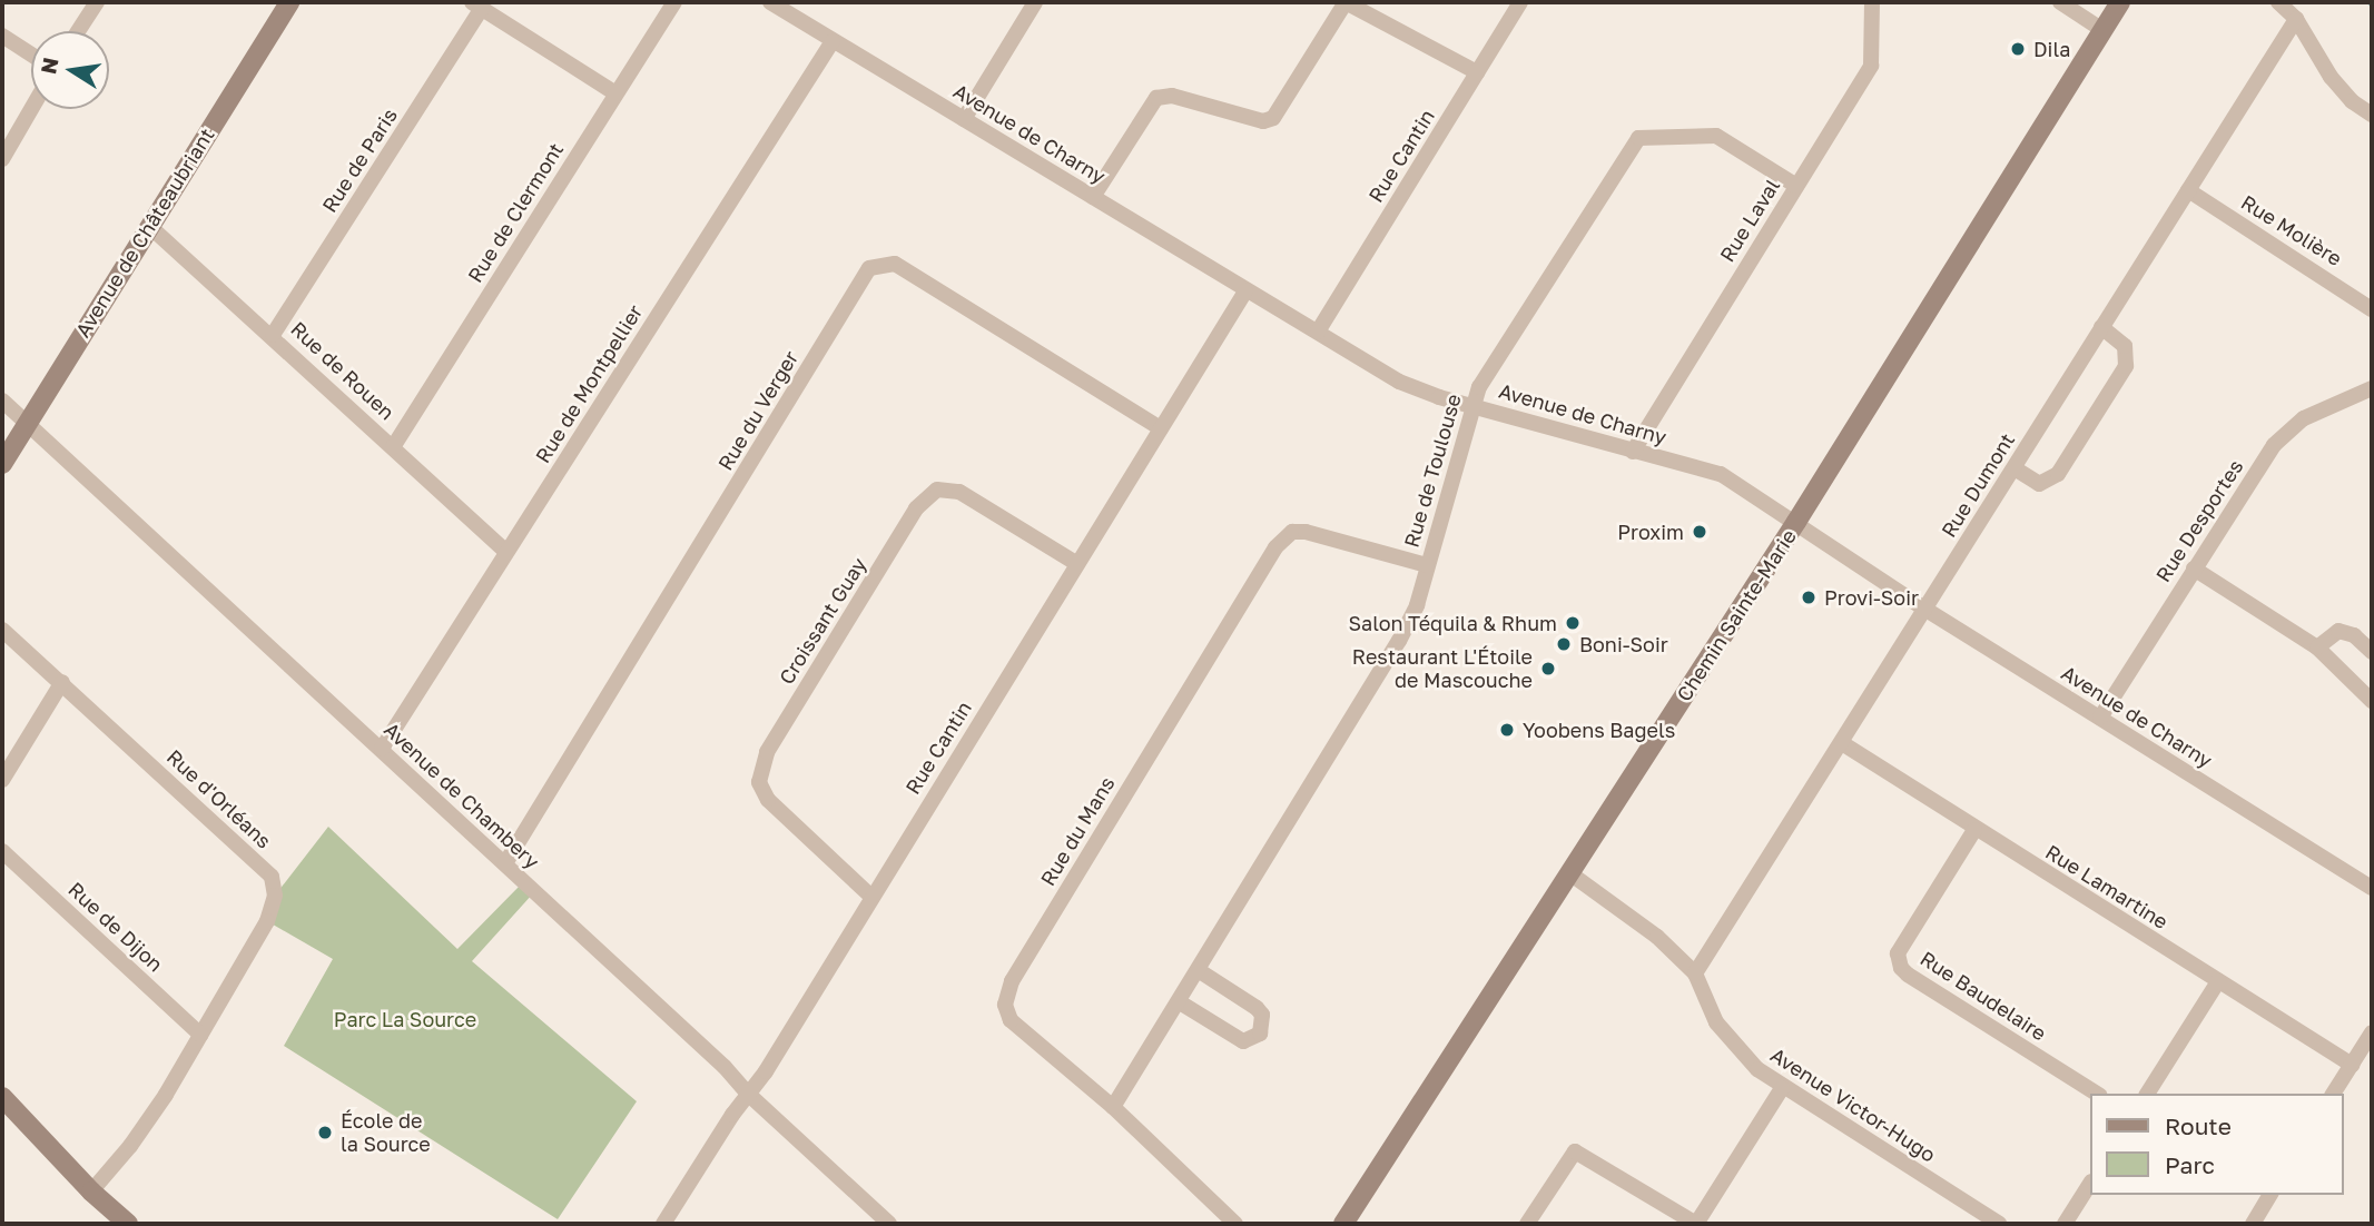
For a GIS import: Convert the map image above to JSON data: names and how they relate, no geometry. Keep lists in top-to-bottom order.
{
  "streets": {
    "street": [
      "Avenue de Charny",
      "Rue Cantin",
      "Rue de Paris",
      "Rue de Clermont",
      "Rue Laval",
      "Rue Molière",
      "Avenue de Châteaubriant",
      "Rue de Rouen",
      "Rue de Montpellier",
      "Rue du Verger",
      "Rue de Toulouse",
      "Rue Dumont",
      "Rue Desportes",
      "Chemin Sainte-Marie",
      "Croissant Guay",
      "Avenue de Chambery",
      "Rue d'Orléans",
      "Rue du Mans",
      "Rue Lamartine",
      "Rue de Dijon",
      "Rue Baudelaire",
      "Avenue Victor-Hugo"
    ]
  },
  "crossings": [
    ["Avenue de Charny", "Rue Cantin"],
    ["Avenue de Charny", "Rue Laval"],
    ["Avenue de Charny", "Rue de Montpellier"],
    ["Avenue de Charny", "Rue de Toulouse"],
    ["Avenue de Charny", "Rue Dumont"],
    ["Avenue de Charny", "Rue Desportes"],
    ["Avenue de Charny", "Chemin Sainte-Marie"],
    ["Rue Cantin", "Rue du Verger"],
    ["Rue Cantin", "Croissant Guay"],
    ["Rue Cantin", "Avenue de Chambery"],
    ["Rue de Paris", "Rue de Rouen"],
    ["Rue de Clermont", "Rue de Rouen"],
    ["Rue Laval", "Rue de Toulouse"],
    ["Rue Molière", "Rue Dumont"],
    ["Avenue de Châteaubriant", "Rue de Rouen"],
    ["Avenue de Châteaubriant", "Avenue de Chambery"],
    ["Rue de Rouen", "Rue de Montpellier"],
    ["Rue de Montpellier", "Avenue de Chambery"],
    ["Rue du Verger", "Avenue de Chambery"],
    ["Rue de Toulouse", "Rue du Mans"],
    ["Rue Dumont", "Rue Lamartine"],
    ["Rue Dumont", "Avenue Victor-Hugo"],
    ["Chemin Sainte-Marie", "Avenue Victor-Hugo"],
    ["Rue d'Orléans", "Rue de Dijon"],
    ["Rue Lamartine", "Rue Baudelaire"]
  ],
  "parks": ["Parc La Source"],
  "places": [
    "Dila",
    "Proxim",
    "Provi-Soir",
    "Salon Téquila & Rhum",
    "Boni-Soir",
    "Restaurant L'Étoile de Mascouche",
    "Yoobens Bagels",
    "École de la Source"
  ],
  "legend": ["Route", "Parc"],
  "north": "left"
}
